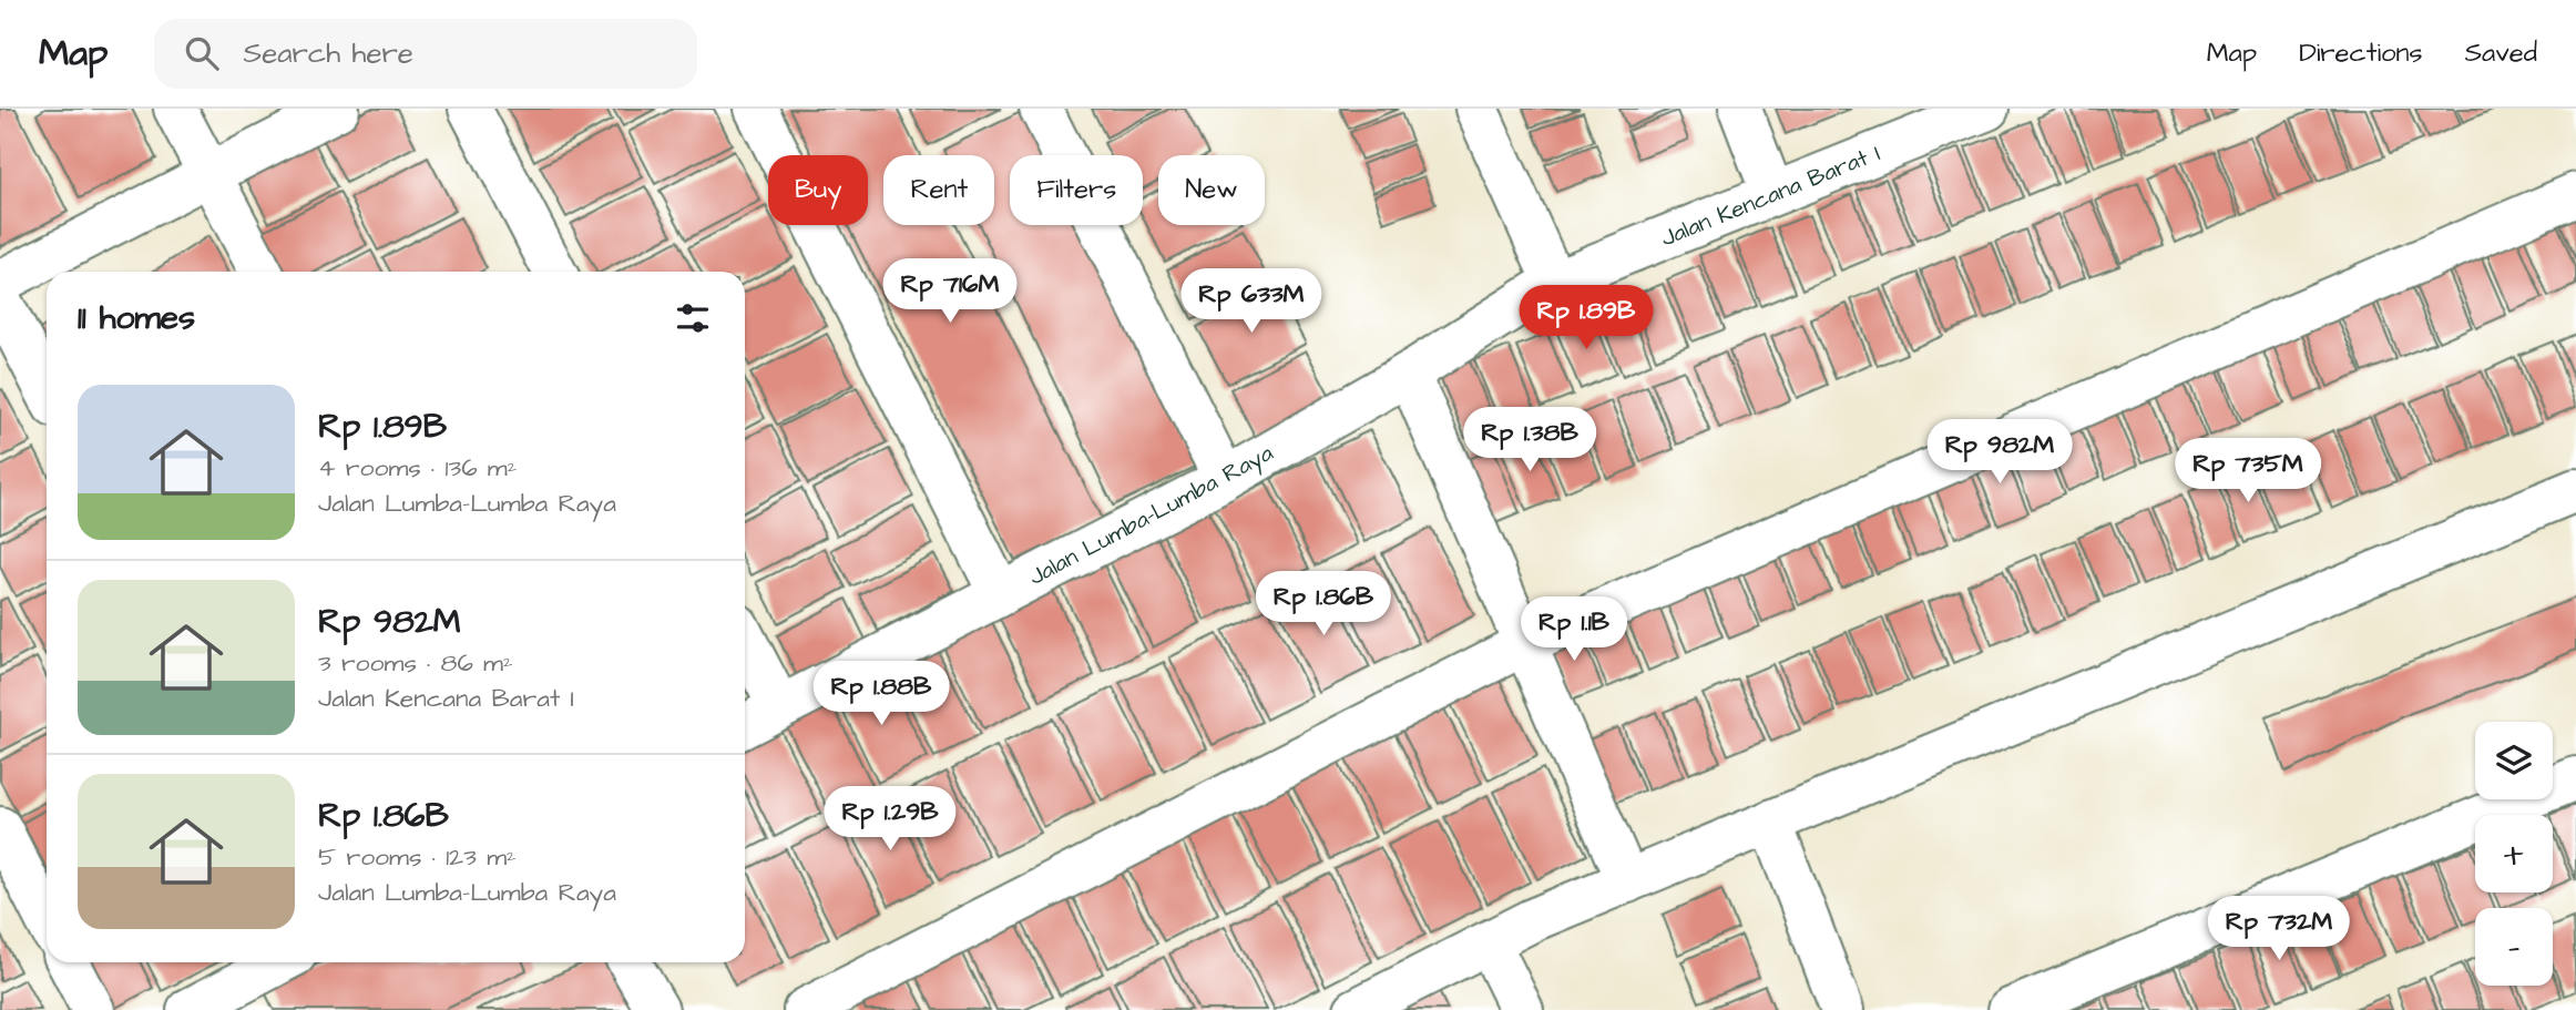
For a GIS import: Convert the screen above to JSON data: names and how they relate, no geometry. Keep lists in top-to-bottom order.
{
  "streets": {
    "street": ["Jalan Kencana Barat I", "Jalan Lumba-Lumba Raya"]
  },
  "crossings": [
    ["Jalan Kencana Barat I", "Jalan Lumba-Lumba Raya"]
  ],
  "page": {
    "header": "Map",
    "search": "Search here",
    "nav": ["Map", "Directions", "Saved"],
    "chip": [
      "Buy",
      "Rent",
      "Filters",
      "New"
    ],
    "price": [
      "Rp 716M",
      "Rp 633M",
      "Rp 1.89B",
      "Rp 1.38B",
      "Rp 982M",
      "Rp 735M",
      "Rp 1.86B",
      "Rp 1.1B",
      "Rp 1.88B",
      "Rp 1.29B",
      "Rp 732M"
    ],
    "heading": "11 homes",
    "list": [
      {
        "name": "Rp 1.89B",
        "note": "4 rooms · 136 m² · Jalan Lumba-Lumba Raya"
      },
      {
        "name": "Rp 982M",
        "note": "3 rooms · 86 m² · Jalan Kencana Barat I"
      },
      {
        "name": "Rp 1.86B",
        "note": "5 rooms · 123 m² · Jalan Lumba-Lumba Raya"
      }
    ],
    "map_buttons": ["+", "−"]
  }
}
